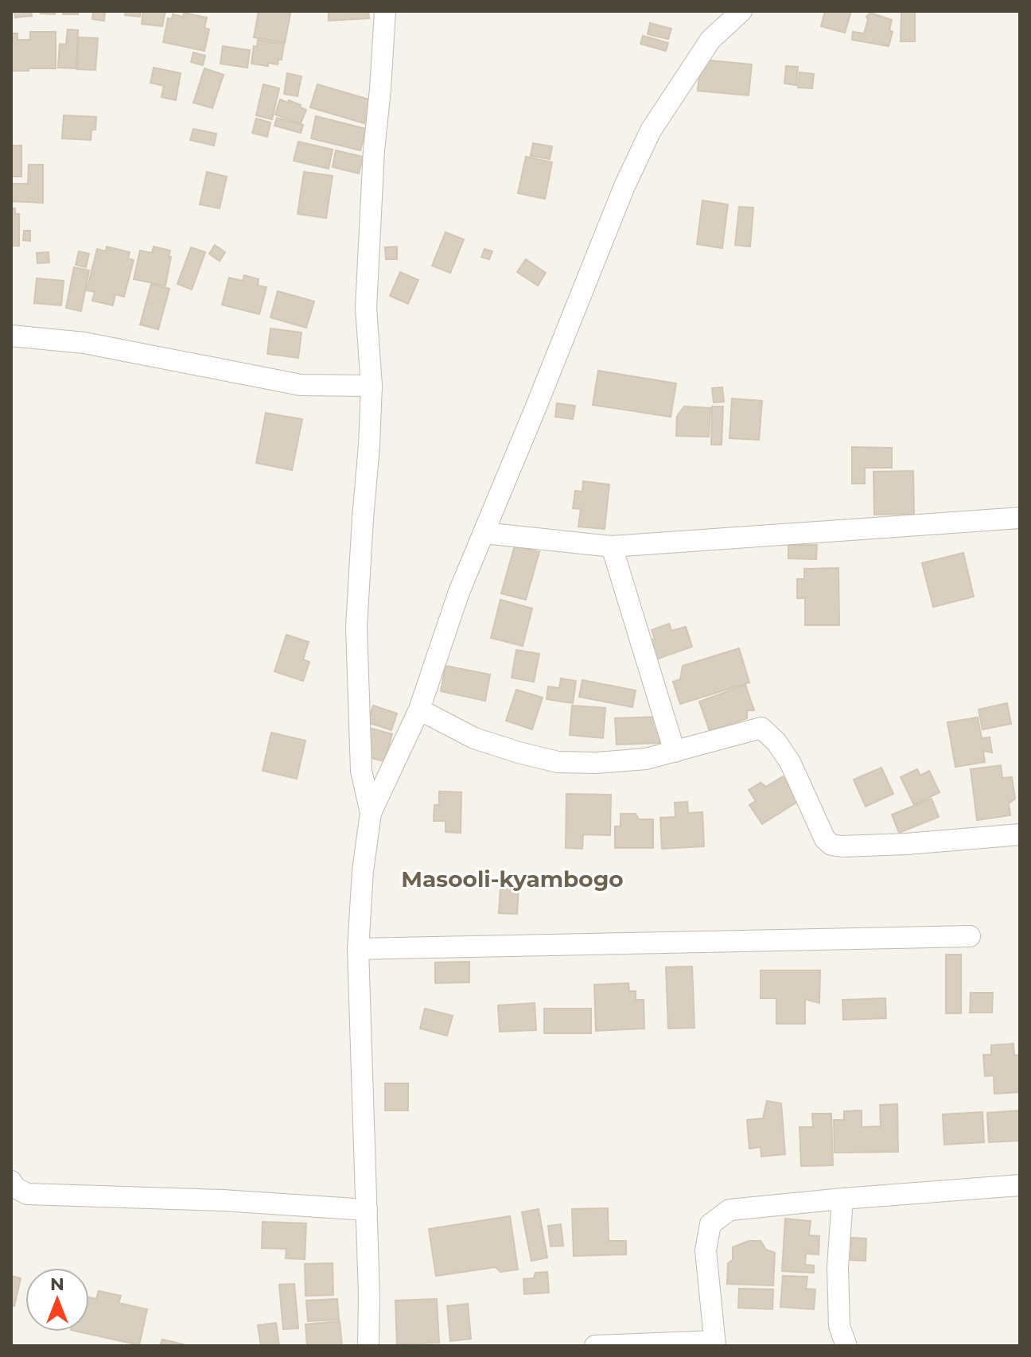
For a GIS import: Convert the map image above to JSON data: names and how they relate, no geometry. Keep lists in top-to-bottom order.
{
  "districts": ["Masooli-kyambogo"],
  "north": "top"
}
